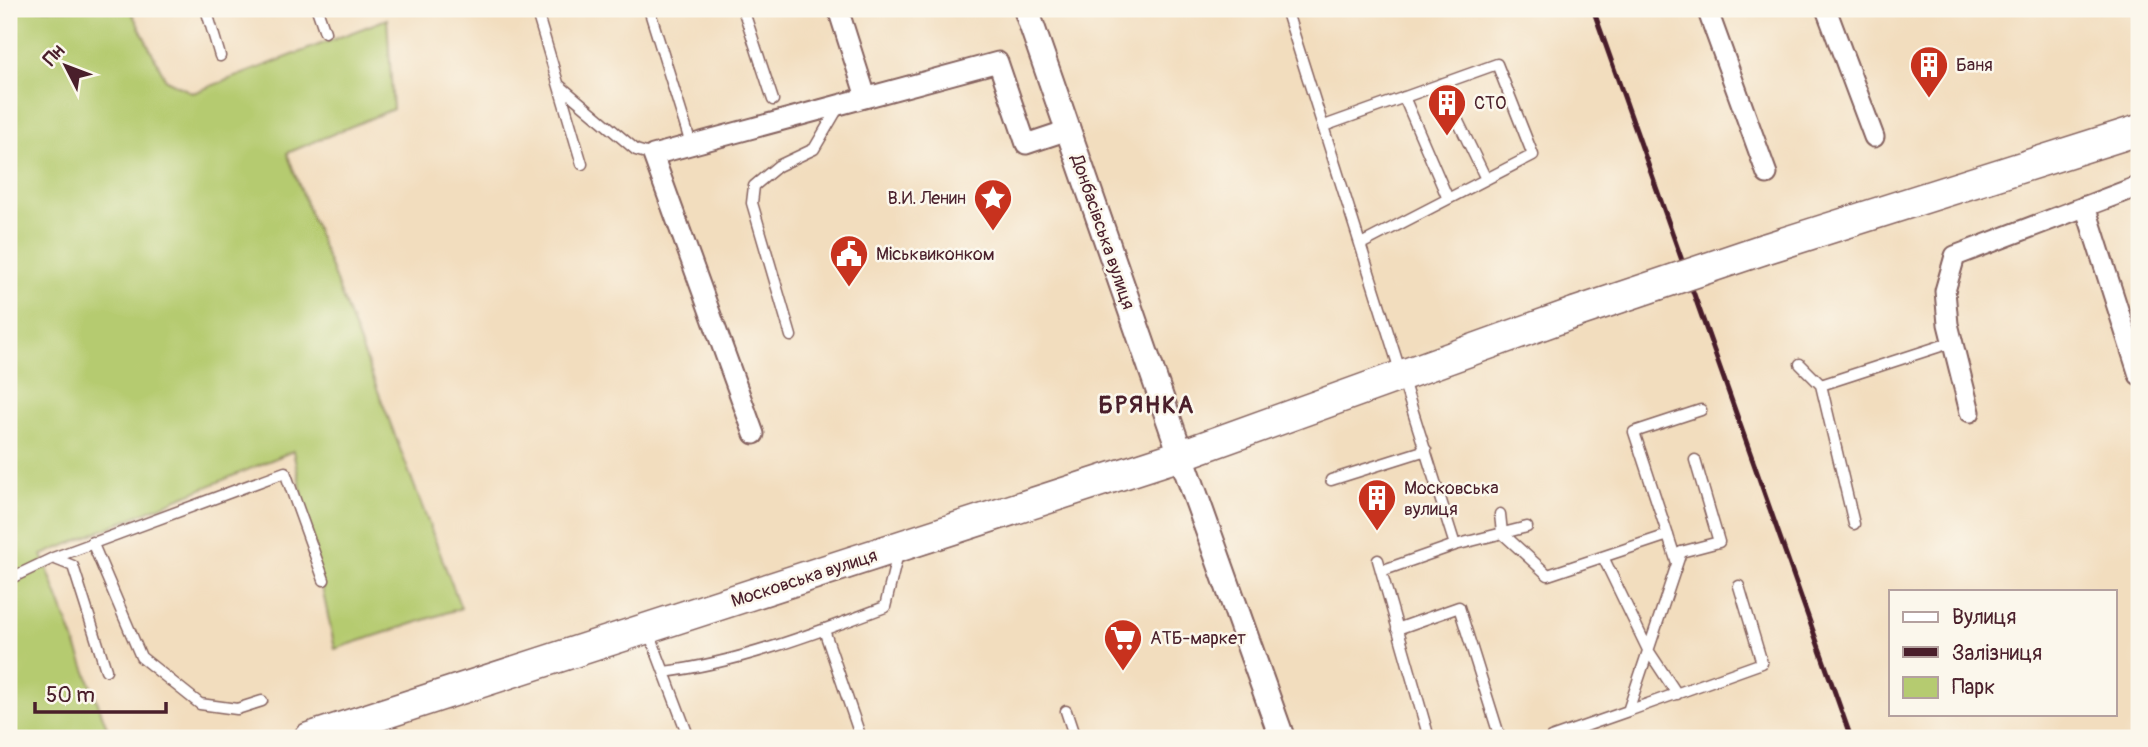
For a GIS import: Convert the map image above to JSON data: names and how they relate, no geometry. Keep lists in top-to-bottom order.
{
  "streets": {
    "main road": ["Московська вулиця"],
    "street": ["Донбасівська вулиця"]
  },
  "crossings": [
    ["Донбасівська вулиця", "Московська вулиця"]
  ],
  "districts": ["БРЯНКА"],
  "places": {
    "building": ["Баня", "СТО", "Московська вулиця"],
    "place": ["В.И. Ленин"],
    "public building": ["Міськвиконком"],
    "supermarket": ["АТБ-маркет"]
  },
  "legend": ["Вулиця", "Залізниця", "Парк"],
  "scale_bar": "50 m",
  "north": "top left"
}
